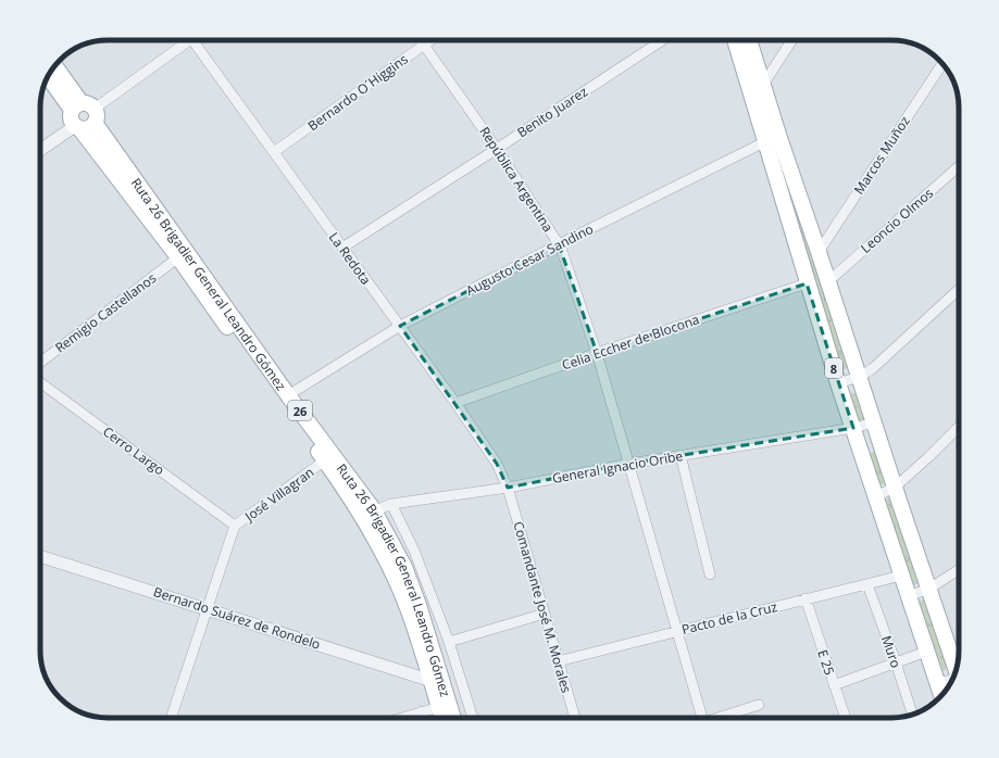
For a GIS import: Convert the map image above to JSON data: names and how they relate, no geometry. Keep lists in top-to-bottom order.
{
  "streets": {
    "main road": ["Ruta 26 Brigadier General Leandro Gómez", "8", "26"],
    "street": [
      "Bernardo O´Higgins",
      "Benito Juarez",
      "Marcos Muñoz",
      "República Argentina",
      "Leoncio Olmos",
      "La Redota",
      "Augusto Cesar Sandino",
      "Remigio Castellanos",
      "Celia Eccher de Blocona",
      "Cerro Largo",
      "General Ignacio Oribe",
      "José Villagran",
      "Comandante José M. Morales",
      "Bernardo Suárez de Rondelo",
      "Pacto de la Cruz",
      "Muro",
      "E 25"
    ]
  },
  "crossings": [
    ["Bernardo O´Higgins", "República Argentina"],
    ["Bernardo O´Higgins", "La Redota"],
    ["Benito Juarez", "República Argentina"],
    ["Benito Juarez", "La Redota"],
    ["Marcos Muñoz", "8"],
    ["República Argentina", "Augusto Cesar Sandino"],
    ["República Argentina", "Celia Eccher de Blocona"],
    ["República Argentina", "General Ignacio Oribe"],
    ["República Argentina", "Pacto de la Cruz"],
    ["Leoncio Olmos", "8"],
    ["La Redota", "Augusto Cesar Sandino"],
    ["La Redota", "Celia Eccher de Blocona"],
    ["La Redota", "General Ignacio Oribe"],
    ["La Redota", "Comandante José M. Morales"],
    ["Augusto Cesar Sandino", "Ruta 26 Brigadier General Leandro Gómez"],
    ["Augusto Cesar Sandino", "8"],
    ["Ruta 26 Brigadier General Leandro Gómez", "Remigio Castellanos"],
    ["Ruta 26 Brigadier General Leandro Gómez", "General Ignacio Oribe"],
    ["Ruta 26 Brigadier General Leandro Gómez", "José Villagran"],
    ["Ruta 26 Brigadier General Leandro Gómez", "Bernardo Suárez de Rondelo"],
    ["Celia Eccher de Blocona", "8"],
    ["8", "General Ignacio Oribe"],
    ["8", "Pacto de la Cruz"],
    ["Cerro Largo", "José Villagran"],
    ["General Ignacio Oribe", "Comandante José M. Morales"],
    ["José Villagran", "Bernardo Suárez de Rondelo"],
    ["Comandante José M. Morales", "Pacto de la Cruz"],
    ["Pacto de la Cruz", "Muro"],
    ["Pacto de la Cruz", "E 25"]
  ]
}
